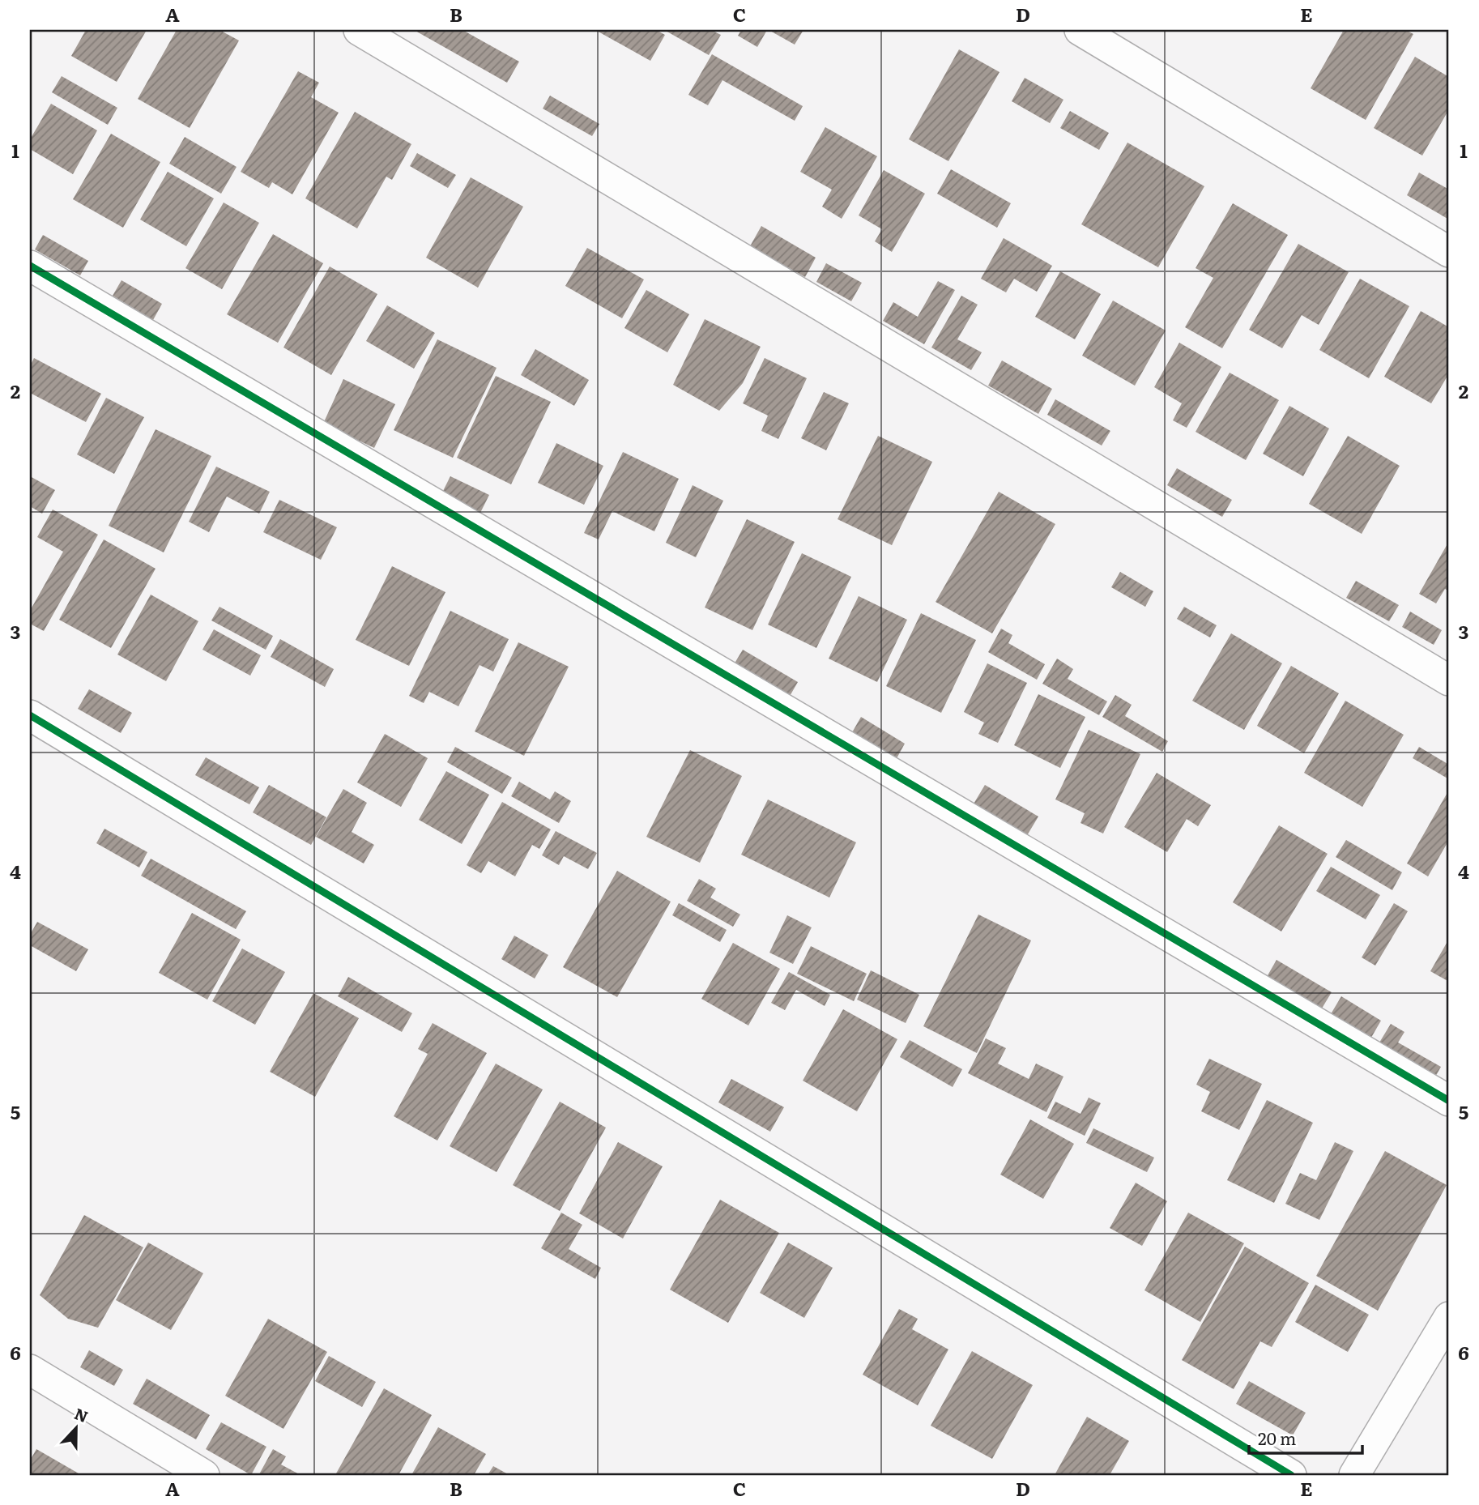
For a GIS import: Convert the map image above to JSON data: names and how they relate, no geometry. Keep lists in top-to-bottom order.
{
  "scale_bar": "20 m",
  "north": "top",
  "grid": {
    "columns": [
      "A",
      "B",
      "C",
      "D",
      "E"
    ],
    "rows": [
      "1",
      "2",
      "3",
      "4",
      "5",
      "6"
    ]
  }
}
